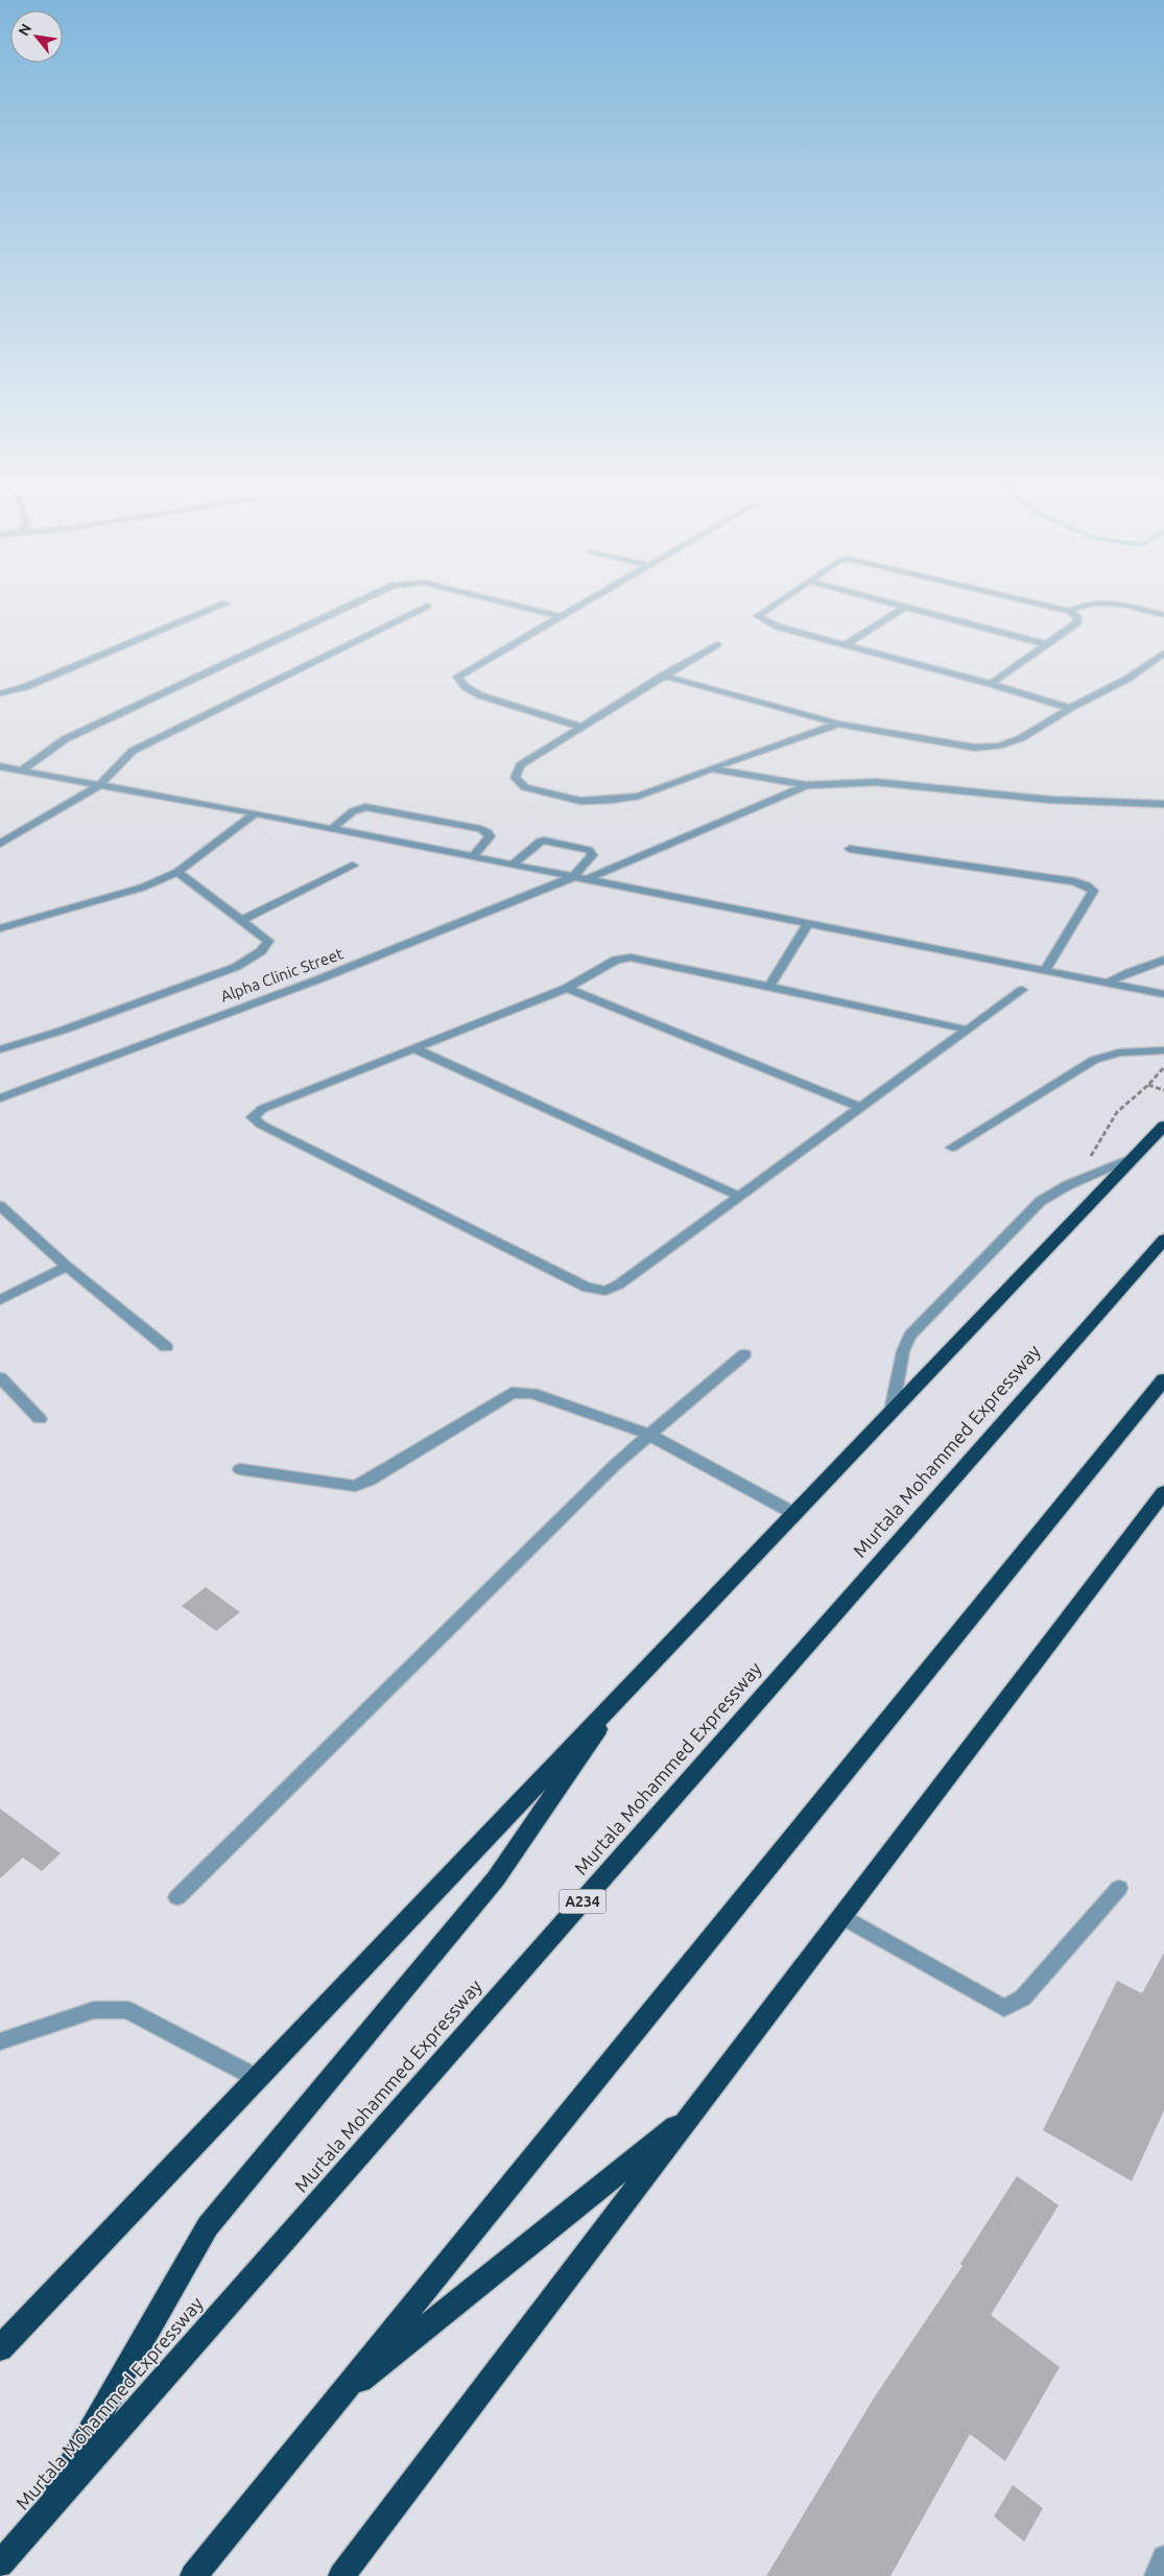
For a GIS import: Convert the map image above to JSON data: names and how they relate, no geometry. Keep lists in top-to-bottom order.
{
  "streets": {
    "highway": ["Murtala Mohammed Expressway", "A234"],
    "street": ["Alpha Clinic Street"]
  },
  "north": "top left"
}
